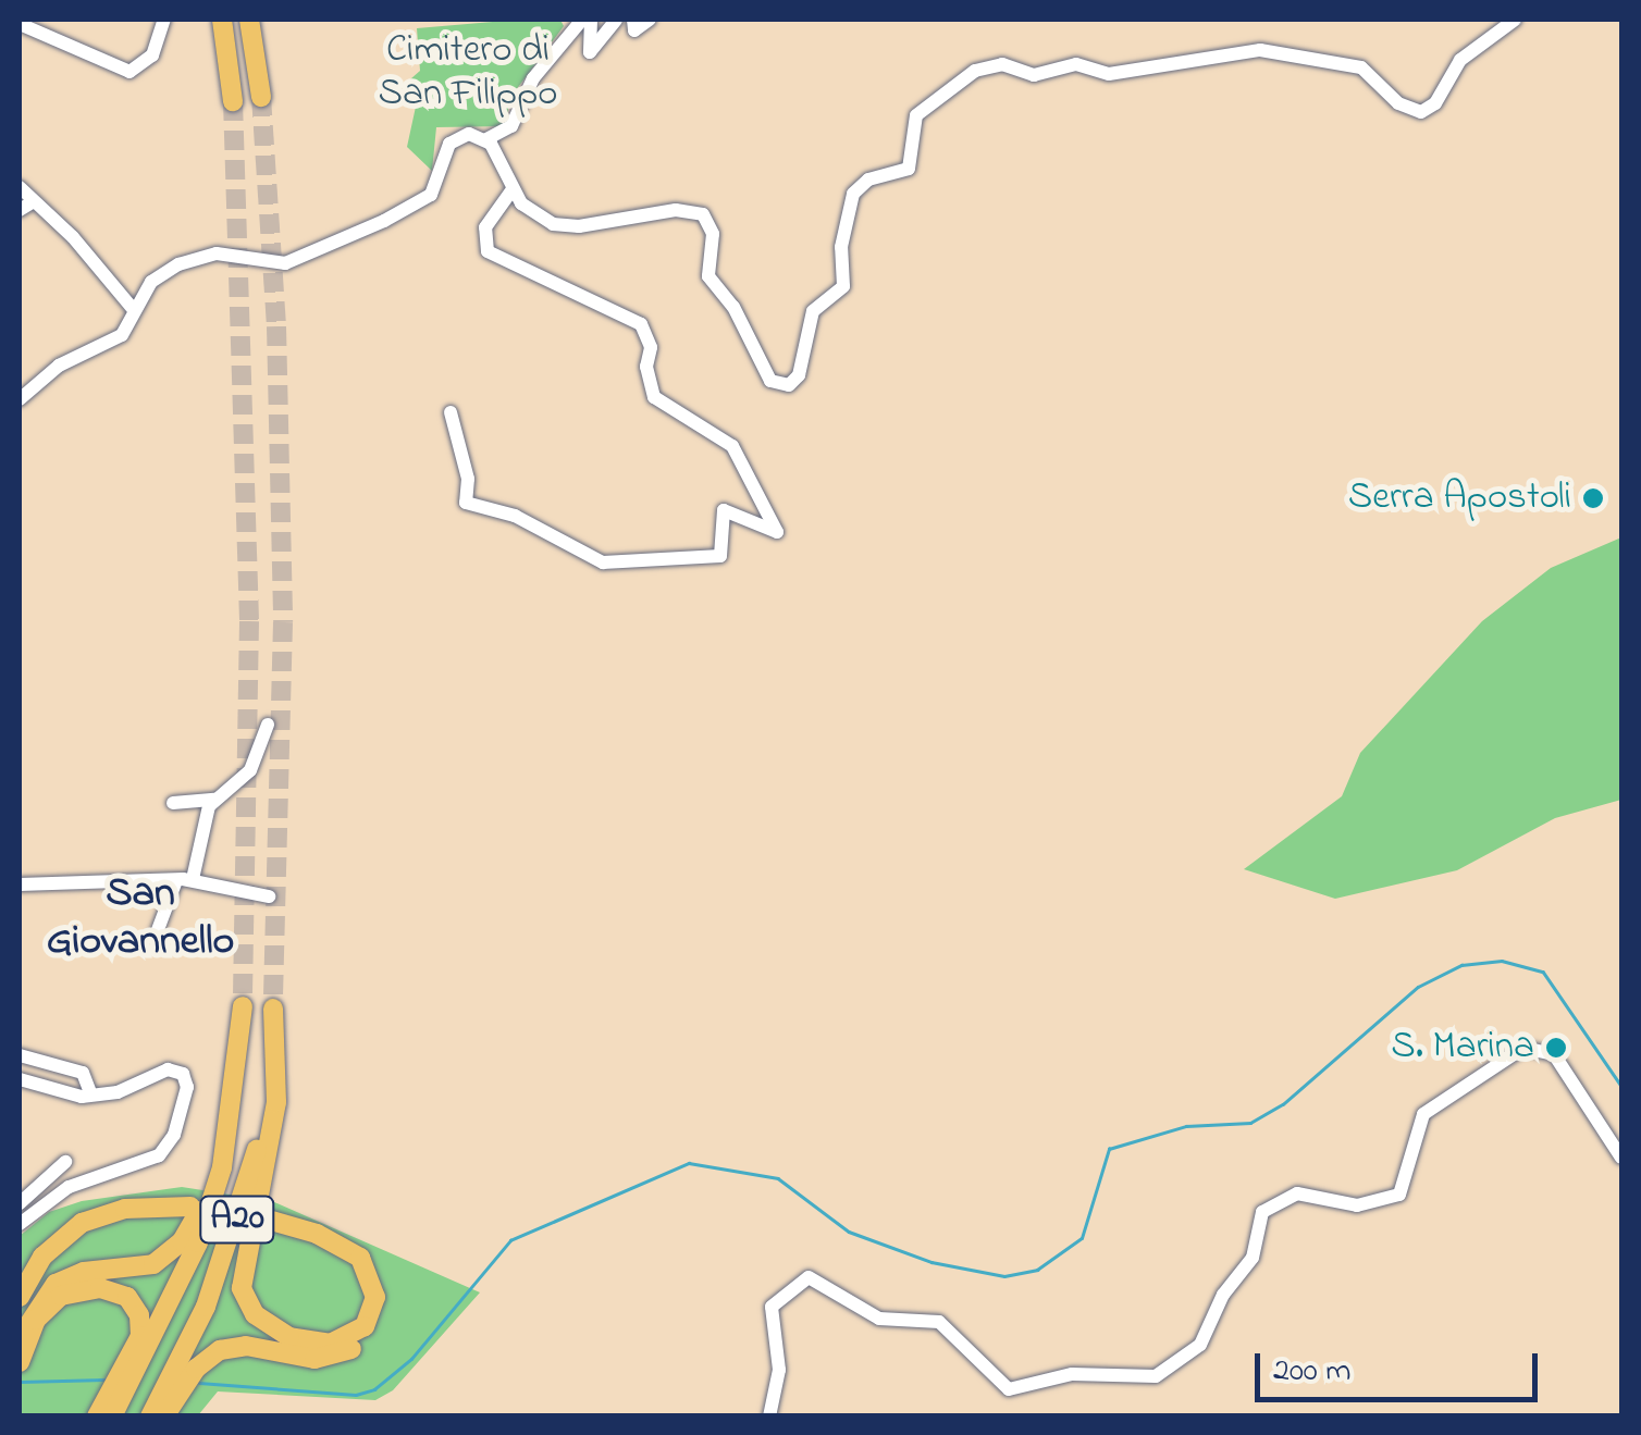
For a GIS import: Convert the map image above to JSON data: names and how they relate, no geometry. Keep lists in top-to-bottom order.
{
  "streets": {
    "highway": ["A20"]
  },
  "districts": ["San Giovannello"],
  "parks": ["Cimitero di San Filippo"],
  "places": ["Serra Apostoli", "S. Marina"],
  "scale_bar": "200 m"
}
